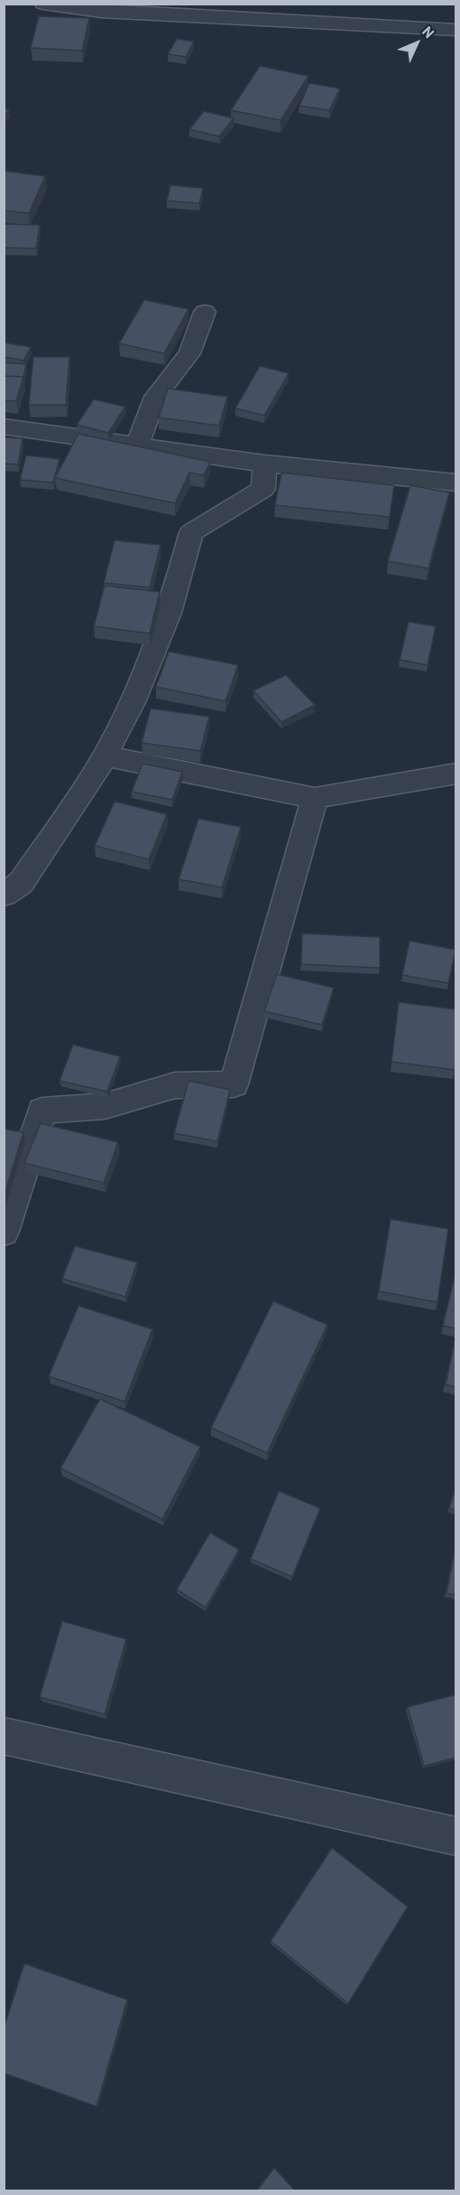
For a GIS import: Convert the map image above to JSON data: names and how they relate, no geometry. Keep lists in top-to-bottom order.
{
  "north": "top right"
}
